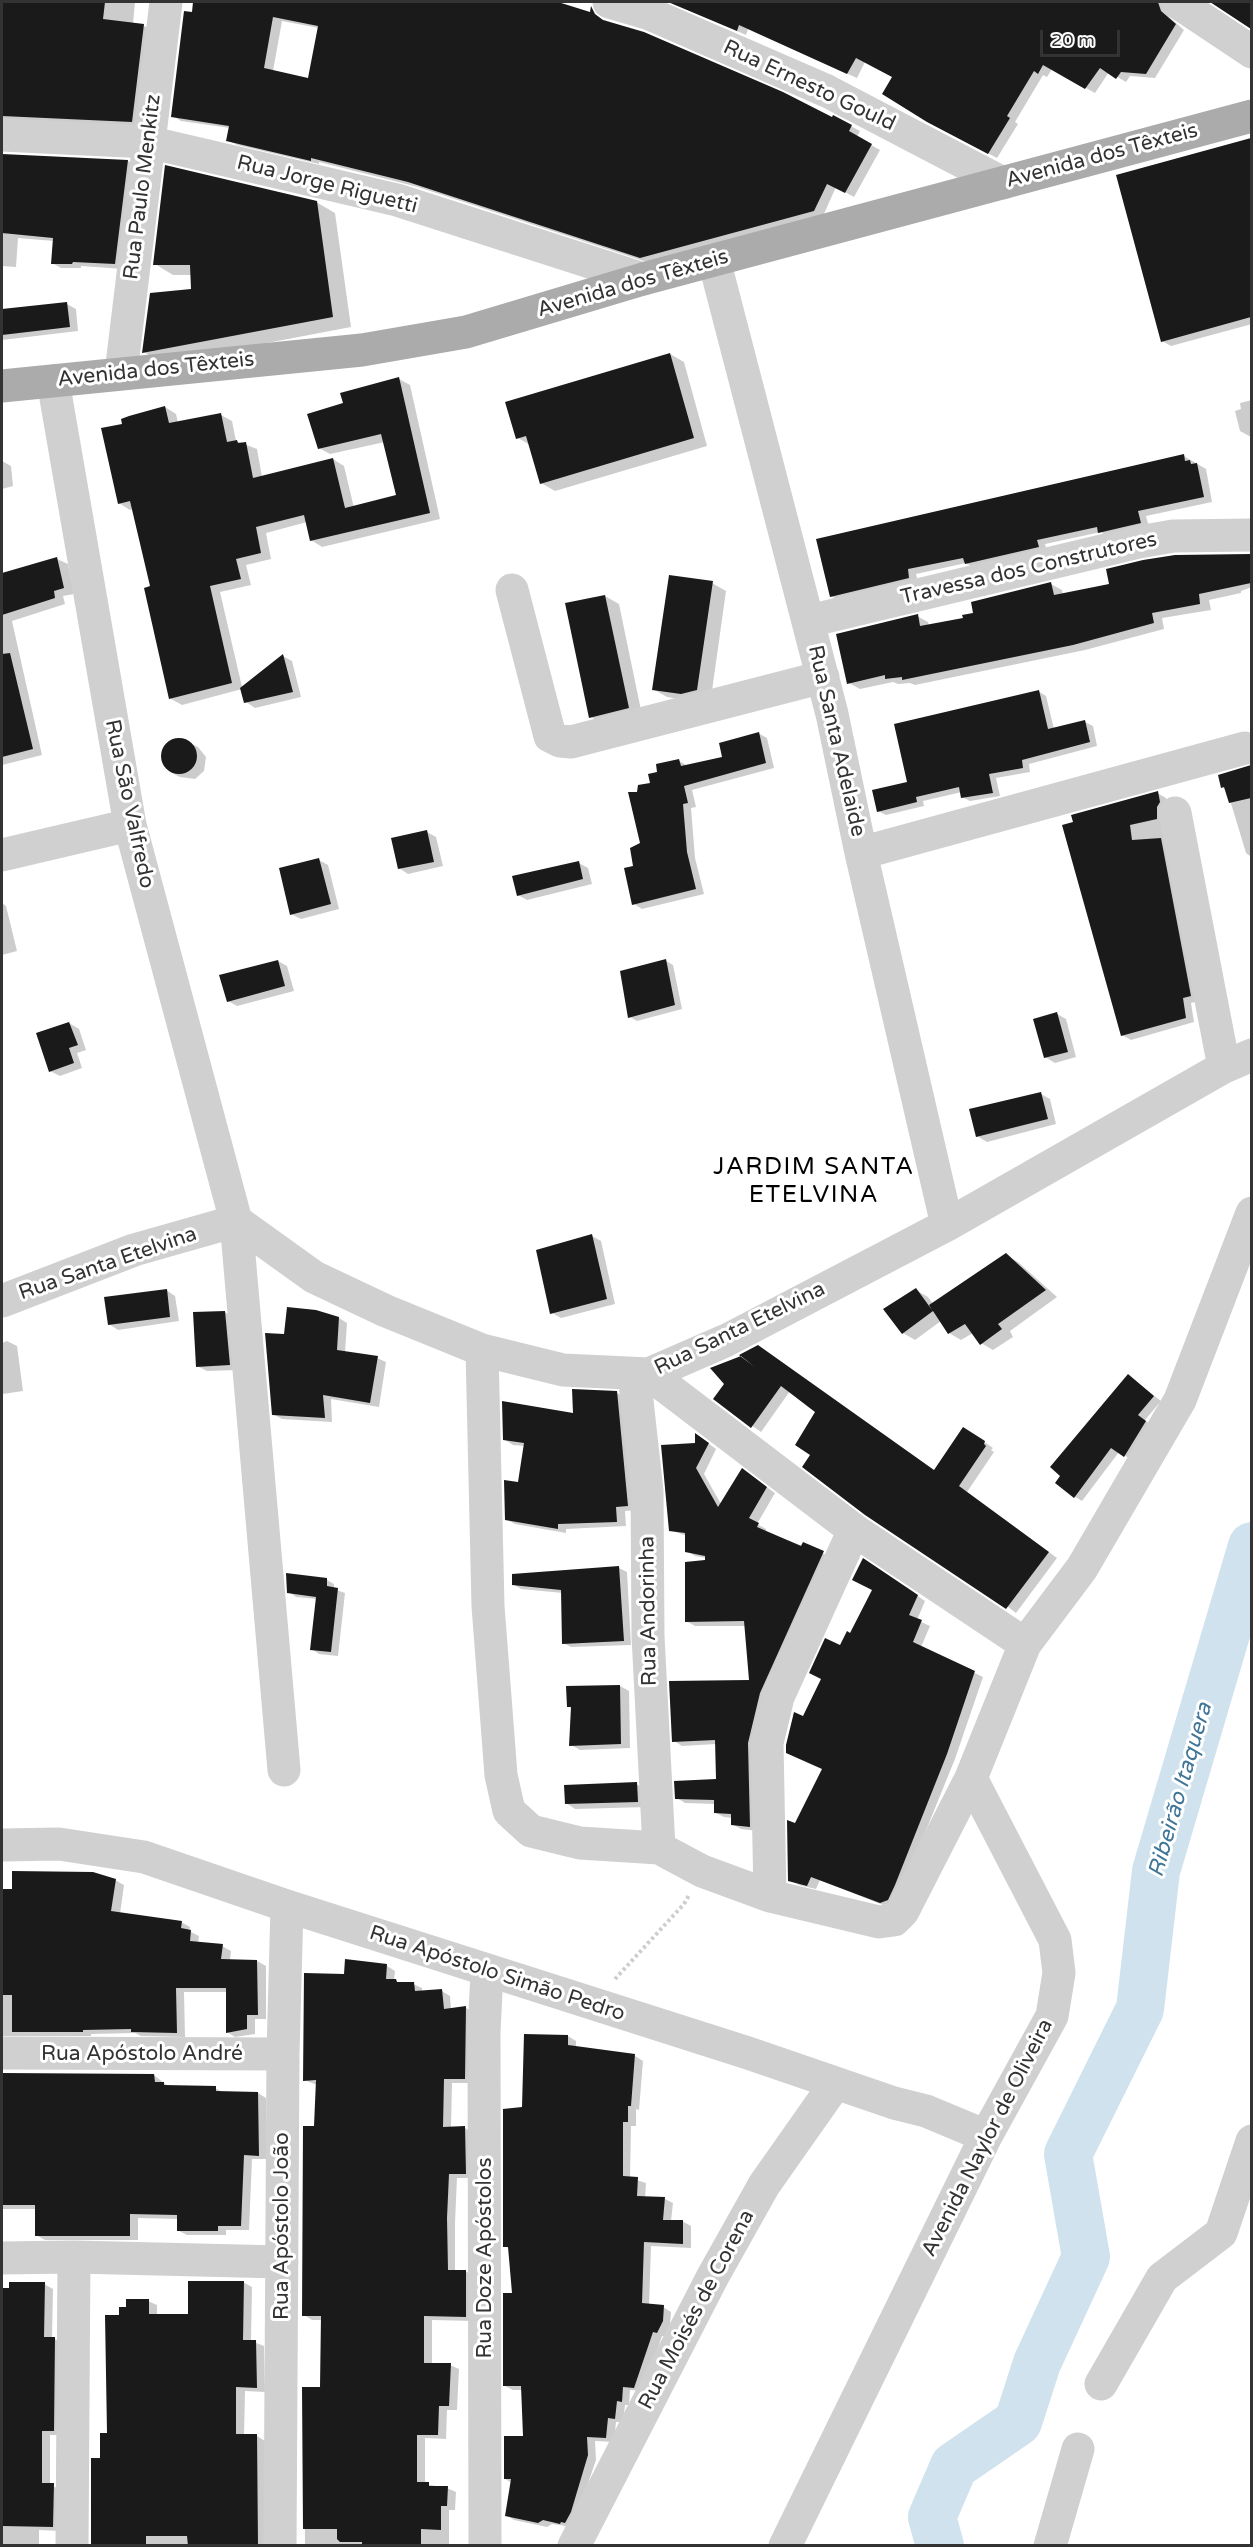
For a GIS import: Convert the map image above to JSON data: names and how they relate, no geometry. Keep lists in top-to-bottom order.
{
  "streets": {
    "main road": ["Avenida dos Têxteis"],
    "street": [
      "Rua Ernesto Gould",
      "Rua Jorge Riguetti",
      "Rua Paulo Menkitz",
      "Travessa dos Construtores",
      "Rua Santa Adelaide",
      "Rua São Valfredo",
      "Rua Santa Etelvina",
      "Rua Andorinha",
      "Rua Apóstolo Simão Pedro",
      "Rua Apóstolo André",
      "Avenida Naylor de Oliveira",
      "Rua Apóstolo João",
      "Rua Doze Apóstolos",
      "Rua Moisés de Corena"
    ]
  },
  "crossings": [
    ["Rua Ernesto Gould", "Avenida dos Têxteis"],
    ["Avenida dos Têxteis", "Rua Jorge Riguetti"],
    ["Avenida dos Têxteis", "Rua Paulo Menkitz"],
    ["Avenida dos Têxteis", "Rua Santa Adelaide"],
    ["Avenida dos Têxteis", "Rua São Valfredo"],
    ["Rua Jorge Riguetti", "Rua Paulo Menkitz"],
    ["Travessa dos Construtores", "Rua Santa Adelaide"],
    ["Rua Santa Adelaide", "Rua Santa Etelvina"],
    ["Rua São Valfredo", "Rua Santa Etelvina"],
    ["Rua Santa Etelvina", "Rua Andorinha"],
    ["Rua Apóstolo Simão Pedro", "Avenida Naylor de Oliveira"],
    ["Rua Apóstolo Simão Pedro", "Rua Apóstolo João"],
    ["Rua Apóstolo Simão Pedro", "Rua Doze Apóstolos"],
    ["Rua Apóstolo Simão Pedro", "Rua Moisés de Corena"],
    ["Rua Apóstolo André", "Rua Apóstolo João"]
  ],
  "districts": ["JARDIM SANTA ETELVINA"],
  "water": ["Ribeirão Itaquera"],
  "scale_bar": "20 m"
}
